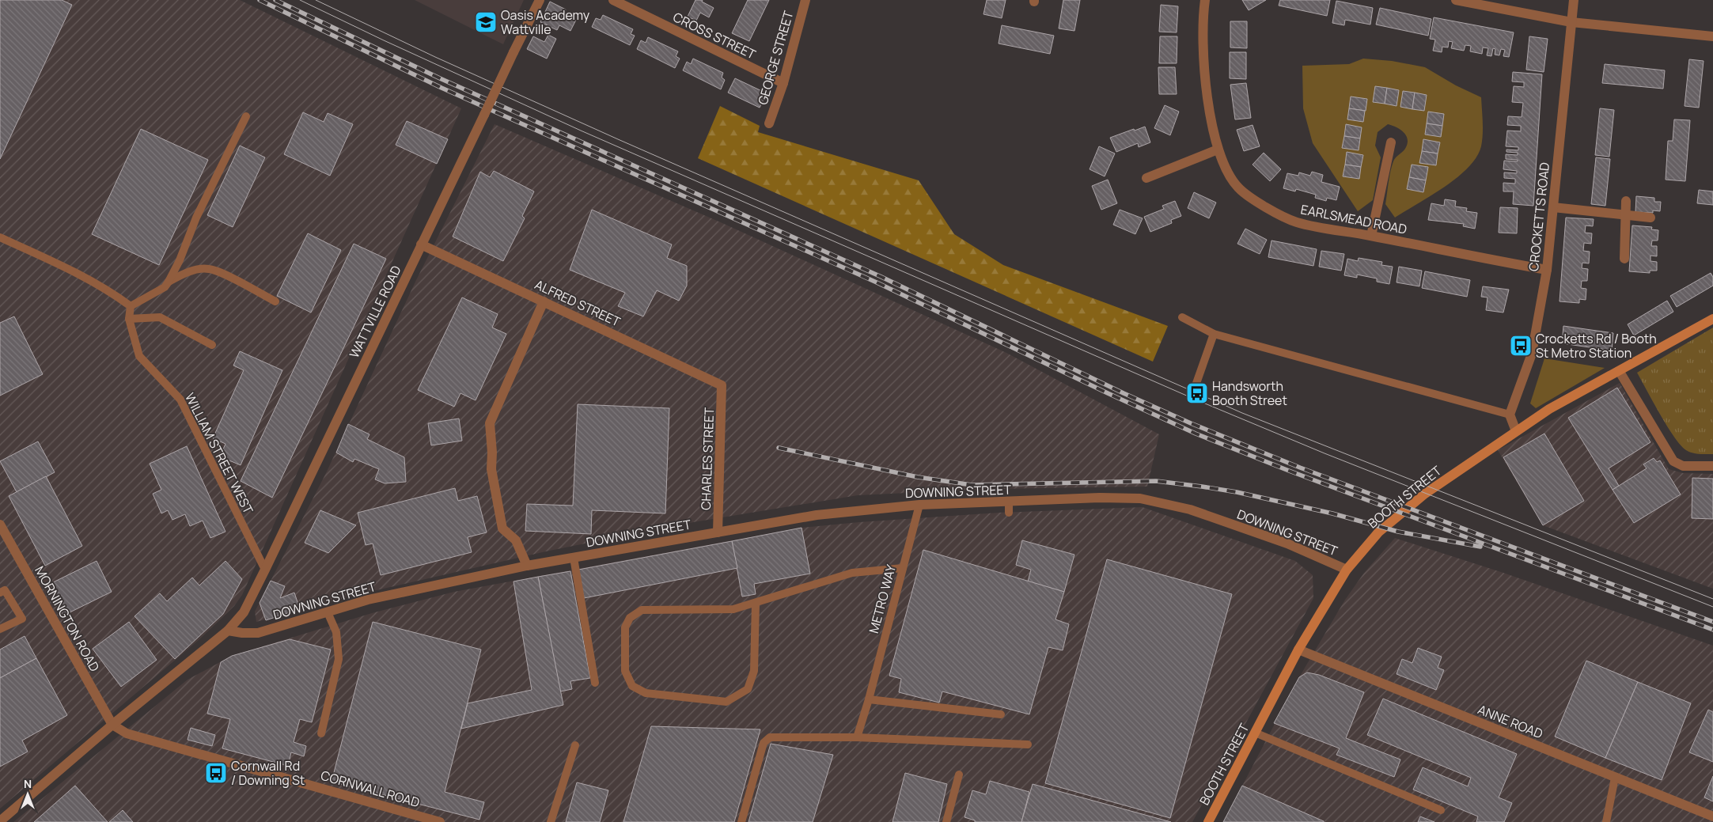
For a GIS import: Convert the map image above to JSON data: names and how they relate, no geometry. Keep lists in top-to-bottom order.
{
  "streets": {
    "main road": ["BOOTH STREET"],
    "street": [
      "CROSS STREET",
      "GEORGE STREET",
      "CROCKETTS ROAD",
      "EARLSMEAD ROAD",
      "ALFRED STREET",
      "WATTVILLE ROAD",
      "CHARLES STREET",
      "DOWNING STREET",
      "MORNINGTON ROAD",
      "ANNE ROAD",
      "CORNWALL ROAD"
    ],
    "lane": ["WILLIAM STREET WEST", "METRO WAY"]
  },
  "crossings": [
    ["CROSS STREET", "GEORGE STREET"],
    ["CROCKETTS ROAD", "EARLSMEAD ROAD"],
    ["ALFRED STREET", "WATTVILLE ROAD"],
    ["ALFRED STREET", "CHARLES STREET"],
    ["WATTVILLE ROAD", "WILLIAM STREET WEST"],
    ["WATTVILLE ROAD", "DOWNING STREET"],
    ["CHARLES STREET", "DOWNING STREET"],
    ["DOWNING STREET", "BOOTH STREET"],
    ["DOWNING STREET", "METRO WAY"],
    ["BOOTH STREET", "ANNE ROAD"],
    ["MORNINGTON ROAD", "CORNWALL ROAD"]
  ],
  "places": {
    "school or university": ["Oasis Academy Wattville"],
    "bus stop": ["Crocketts Rd / Booth St Metro Station", "Handsworth Booth Street", "Cornwall Rd / Downing St"]
  },
  "north": "top"
}
